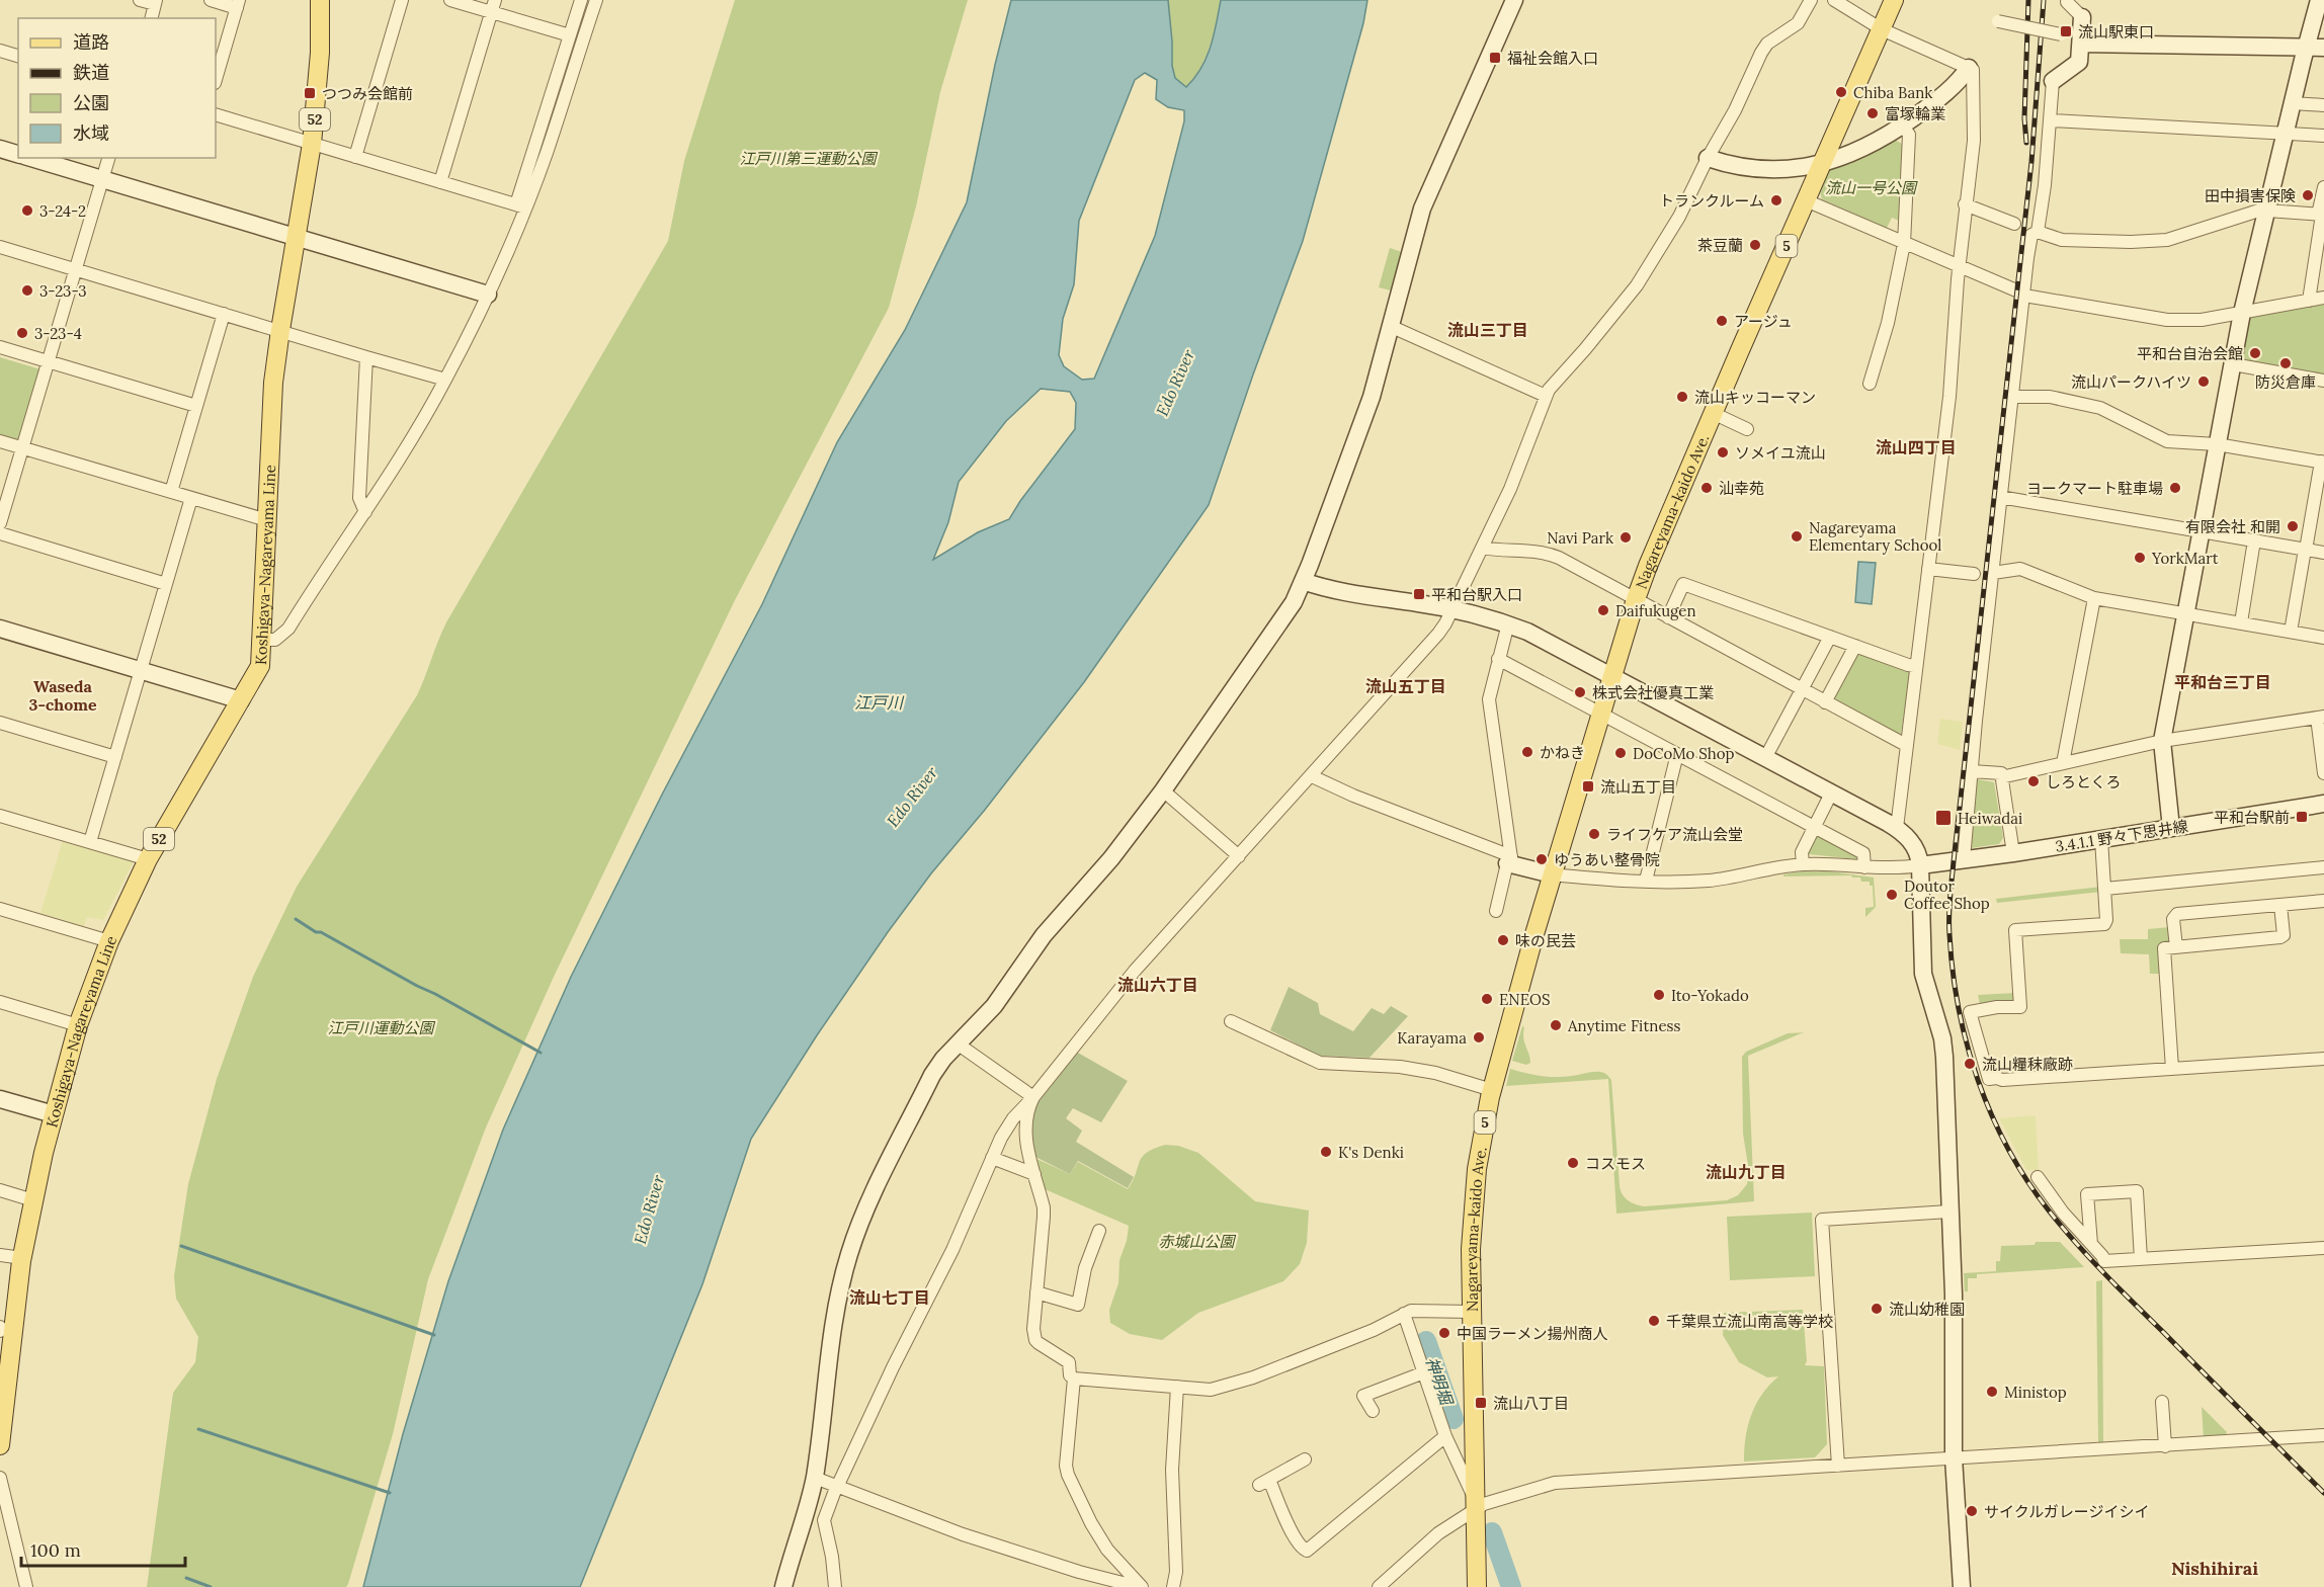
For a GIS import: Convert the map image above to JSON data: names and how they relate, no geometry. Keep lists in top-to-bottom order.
{
  "streets": {
    "main road": [
      "52",
      "5",
      "Nagareyama-kaido Ave.",
      "Koshigaya-Nagareyama Line"
    ],
    "street": ["3.4.1.1 野々下思井線"]
  },
  "districts": [
    "流山三丁目",
    "流山四丁目",
    "平和台三丁目",
    "Waseda 3-chome",
    "流山五丁目",
    "流山六丁目",
    "流山九丁目",
    "流山七丁目",
    "Nishihirai"
  ],
  "water": ["Edo River", "江戸川", "神明堀"],
  "parks": [
    "江戸川第三運動公園",
    "流山一号公園",
    "江戸川運動公園",
    "赤城山公園"
  ],
  "places": {
    "transit": [
      "流山駅東口",
      "福祉会館入口",
      "つつみ会館前",
      "平和台駅入口",
      "流山五丁目",
      "平和台駅前",
      "Heiwadai",
      "流山八丁目"
    ],
    "other": [
      "Chiba Bank",
      "富塚輪業",
      "田中損害保険",
      "トランクルーム",
      "3-24-2",
      "茶豆蘭",
      "3-23-3",
      "アージュ",
      "3-23-4",
      "平和台自治会館",
      "防災倉庫",
      "流山パークハイツ",
      "流山キッコーマン",
      "ソメイユ流山",
      "汕幸苑",
      "ヨークマート駐車場",
      "有限会社 和開",
      "Nagareyama Elementary School",
      "Navi Park",
      "YorkMart",
      "Daifukugen",
      "株式会社優真工業",
      "かねき",
      "DoCoMo Shop",
      "しろとくろ",
      "ライフケア流山会堂",
      "ゆうあい整骨院",
      "Doutor Coffee Shop",
      "味の民芸",
      "Ito-Yokado",
      "ENEOS",
      "Anytime Fitness",
      "Karayama",
      "流山糧秣廠跡",
      "K's Denki",
      "コスモス",
      "流山幼稚園",
      "千葉県立流山南高等学校",
      "中国ラーメン揚州商人",
      "Ministop",
      "サイクルガレージイシイ"
    ]
  },
  "legend": [
    "道路",
    "鉄道",
    "公園",
    "水域"
  ],
  "scale_bar": "100 m"
}
